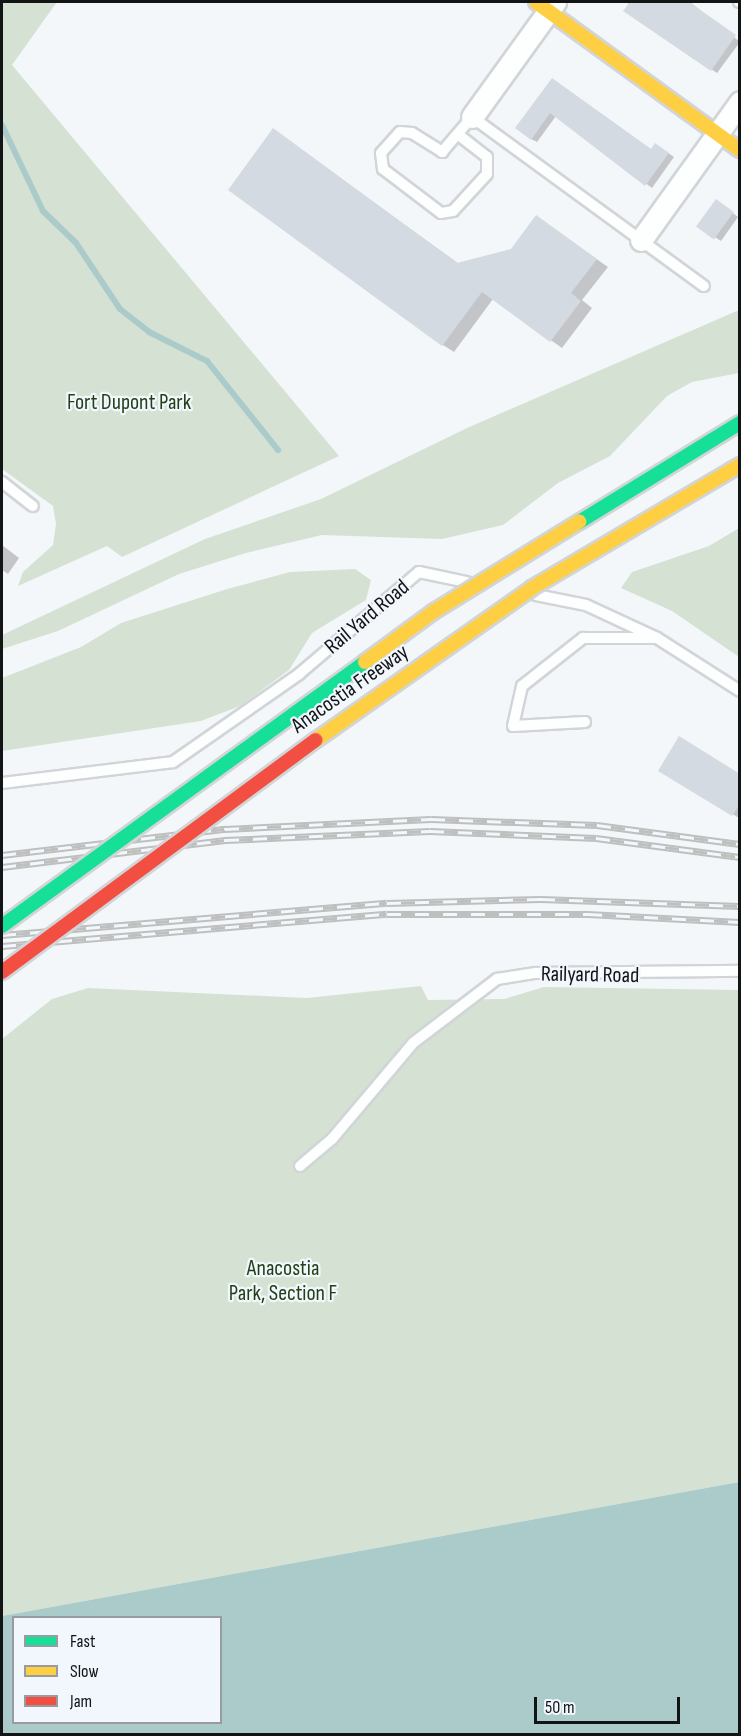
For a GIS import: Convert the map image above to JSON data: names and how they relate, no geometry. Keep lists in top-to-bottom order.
{
  "streets": {
    "main road": ["Anacostia Freeway"],
    "lane": ["Rail Yard Road", "Railyard Road"]
  },
  "parks": ["Fort Dupont Park", "Anacostia Park, Section F"],
  "legend": ["Fast", "Slow", "Jam"],
  "scale_bar": "50 m"
}
